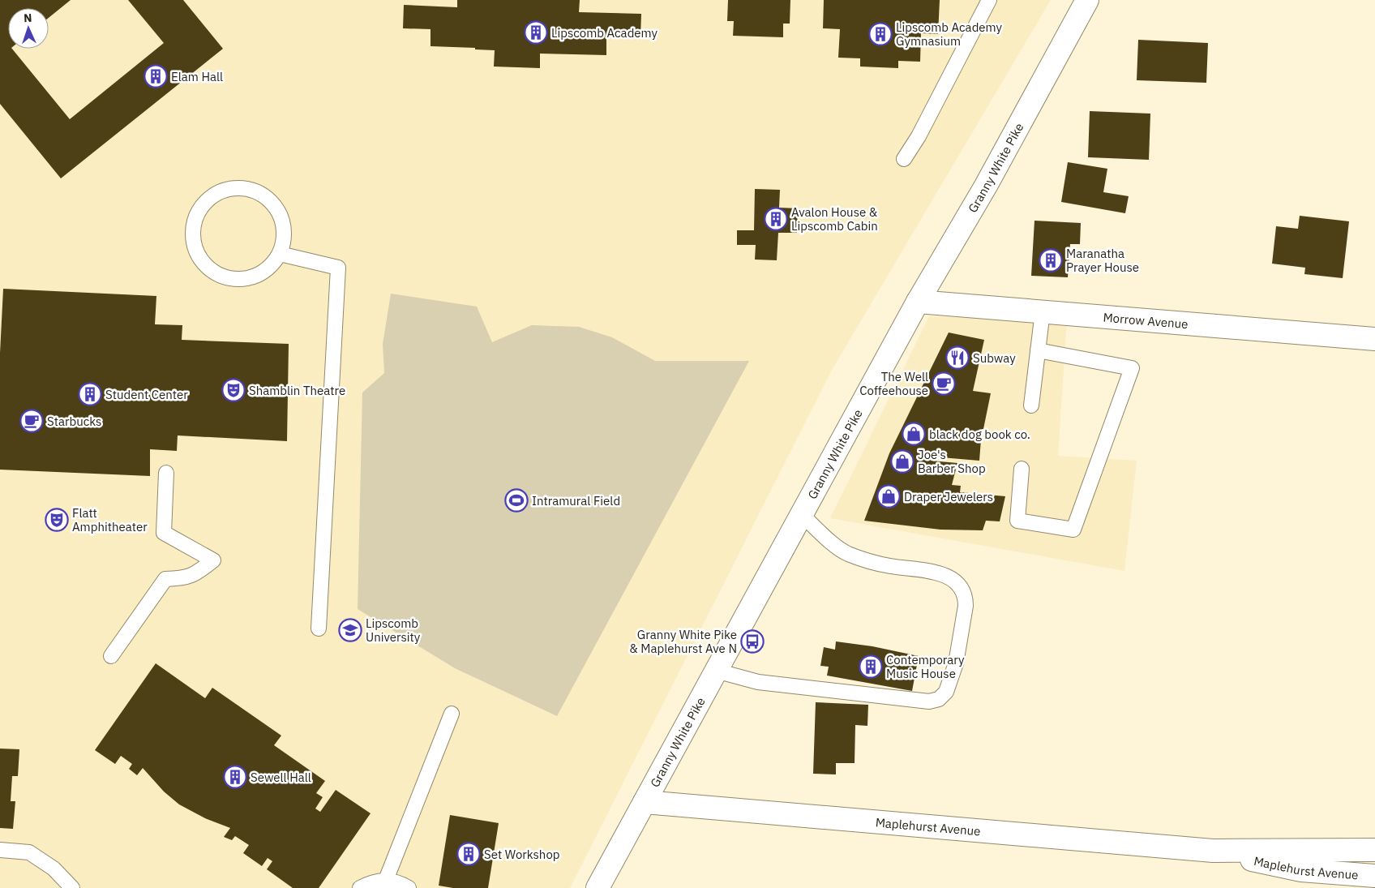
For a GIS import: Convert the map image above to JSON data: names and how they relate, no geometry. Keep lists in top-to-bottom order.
{
  "streets": {
    "street": ["Granny White Pike", "Morrow Avenue", "Maplehurst Avenue"]
  },
  "crossings": [
    ["Granny White Pike", "Morrow Avenue"],
    ["Granny White Pike", "Maplehurst Avenue"]
  ],
  "places": {
    "building": [
      "Lipscomb Academy",
      "Lipscomb Academy Gymnasium",
      "Elam Hall",
      "Avalon House & Lipscomb Cabin",
      "Maranatha Prayer House",
      "Student Center",
      "Contemporary Music House",
      "Sewell Hall",
      "Set Workshop"
    ],
    "restaurant": ["Subway"],
    "cafe": ["The Well Coffeehouse", "Starbucks"],
    "theatre": ["Shamblin Theatre", "Flatt Amphitheater"],
    "shop": ["black dog book co.", "Joe's Barber Shop", "Draper Jewelers"],
    "sports": ["Intramural Field"],
    "school or university": ["Lipscomb University"],
    "bus stop": ["Granny White Pike & Maplehurst Ave N"]
  },
  "north": "top"
}
